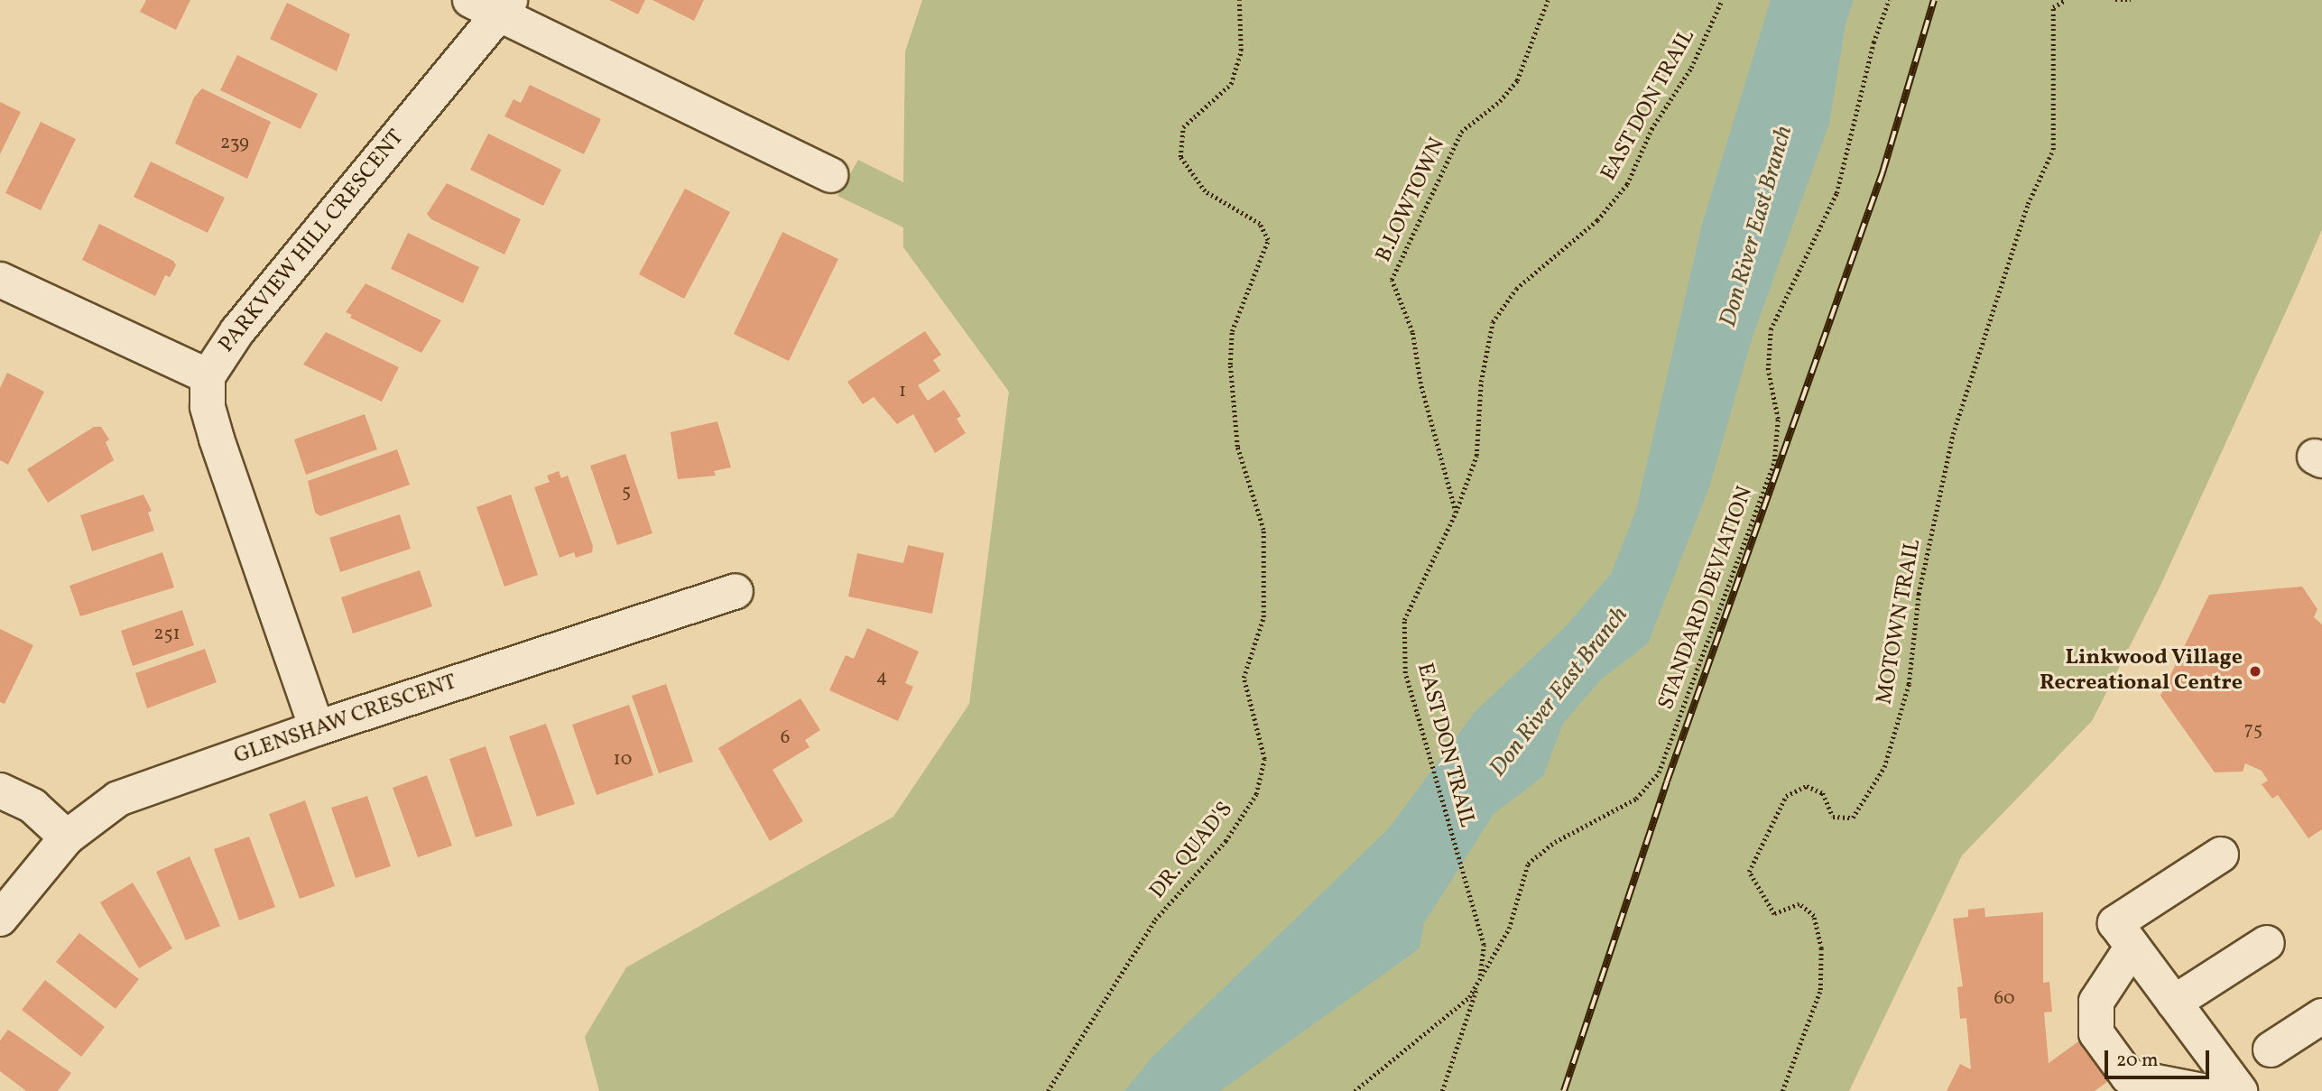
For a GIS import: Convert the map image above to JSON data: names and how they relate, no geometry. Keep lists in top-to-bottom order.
{
  "streets": {
    "street": ["PARKVIEW HILL CRESCENT", "GLENSHAW CRESCENT"],
    "path": [
      "EAST DON TRAIL",
      "B.LOWTOWN",
      "STANDARD DEVIATION",
      "MOTOWN TRAIL",
      "DR. QUAD'S"
    ]
  },
  "crossings": [
    ["EAST DON TRAIL", "B.LOWTOWN"],
    ["EAST DON TRAIL", "STANDARD DEVIATION"],
    ["PARKVIEW HILL CRESCENT", "GLENSHAW CRESCENT"]
  ],
  "water": ["Don River East Branch"],
  "places": ["Linkwood Village Recreational Centre"],
  "house_numbers": [
    "239",
    "1",
    "5",
    "251",
    "4",
    "75",
    "6",
    "10",
    "60"
  ],
  "scale_bar": "20 m"
}
